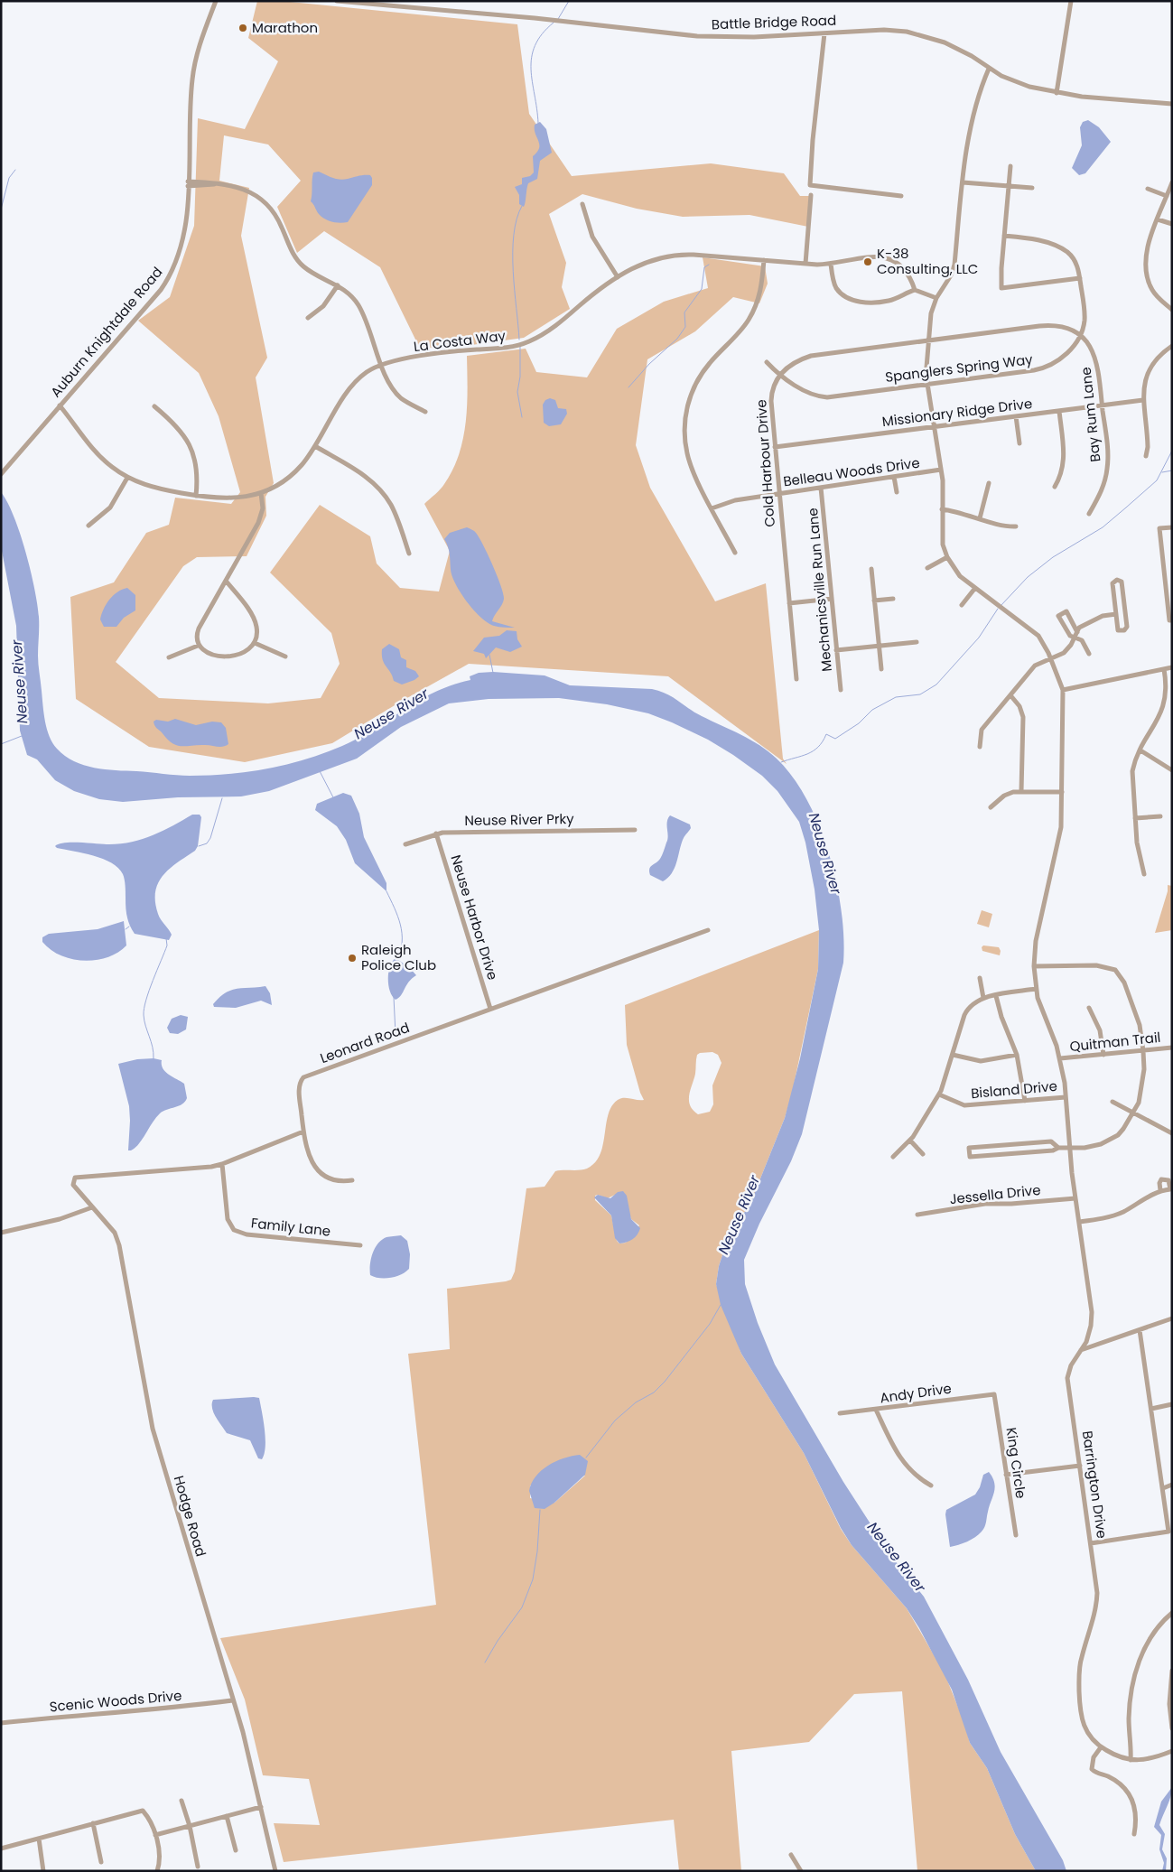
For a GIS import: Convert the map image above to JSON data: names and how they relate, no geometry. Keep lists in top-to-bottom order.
{
  "streets": {
    "street": [
      "Battle Bridge Road",
      "Auburn Knightdale Road",
      "La Costa Way",
      "Spanglers Spring Way",
      "Missionary Ridge Drive",
      "Bay Rum Lane",
      "Cold Harbour Drive",
      "Belleau Woods Drive",
      "Mechanicsville Run Lane",
      "Neuse River Prky",
      "Neuse Harbor Drive",
      "Quitman Trail",
      "Leonard Road",
      "Bisland Drive",
      "Jessella Drive",
      "Family Lane",
      "Andy Drive",
      "King Circle",
      "Barrington Drive",
      "Hodge Road",
      "Scenic Woods Drive"
    ]
  },
  "crossings": [
    ["Auburn Knightdale Road", "La Costa Way"],
    ["Spanglers Spring Way", "Bay Rum Lane"],
    ["Spanglers Spring Way", "Cold Harbour Drive"],
    ["Missionary Ridge Drive", "Bay Rum Lane"],
    ["Missionary Ridge Drive", "Cold Harbour Drive"],
    ["Bay Rum Lane", "Cold Harbour Drive"],
    ["Cold Harbour Drive", "Belleau Woods Drive"],
    ["Belleau Woods Drive", "Mechanicsville Run Lane"],
    ["Neuse River Prky", "Neuse Harbor Drive"],
    ["Neuse Harbor Drive", "Leonard Road"],
    ["Quitman Trail", "Barrington Drive"],
    ["Bisland Drive", "Barrington Drive"],
    ["Jessella Drive", "Barrington Drive"],
    ["Family Lane", "Hodge Road"],
    ["Andy Drive", "King Circle"],
    ["Hodge Road", "Scenic Woods Drive"]
  ],
  "water": ["Neuse River"],
  "places": ["Marathon", "K-38 Consulting, LLC", "Raleigh Police Club"]
}
